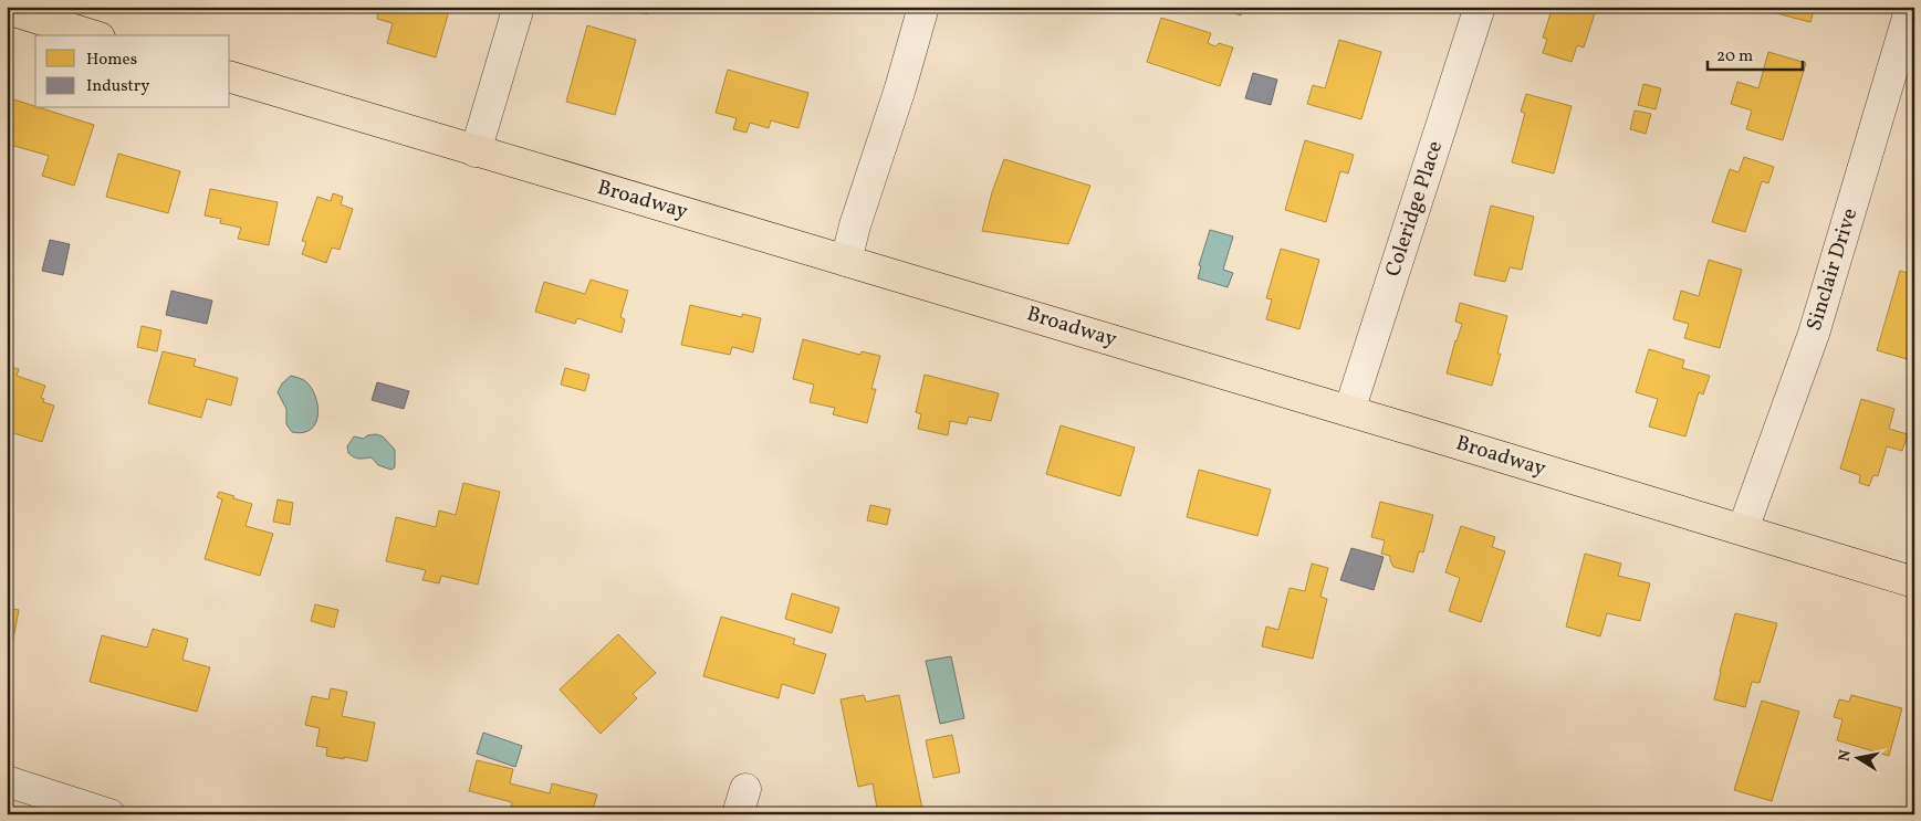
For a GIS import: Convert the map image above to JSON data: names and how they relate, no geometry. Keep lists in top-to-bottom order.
{
  "streets": {
    "main road": ["Broadway"],
    "street": ["Coleridge Place", "Sinclair Drive"]
  },
  "crossings": [
    ["Broadway", "Coleridge Place"],
    ["Broadway", "Sinclair Drive"]
  ],
  "legend": ["Homes", "Industry"],
  "scale_bar": "20 m",
  "north": "left"
}
